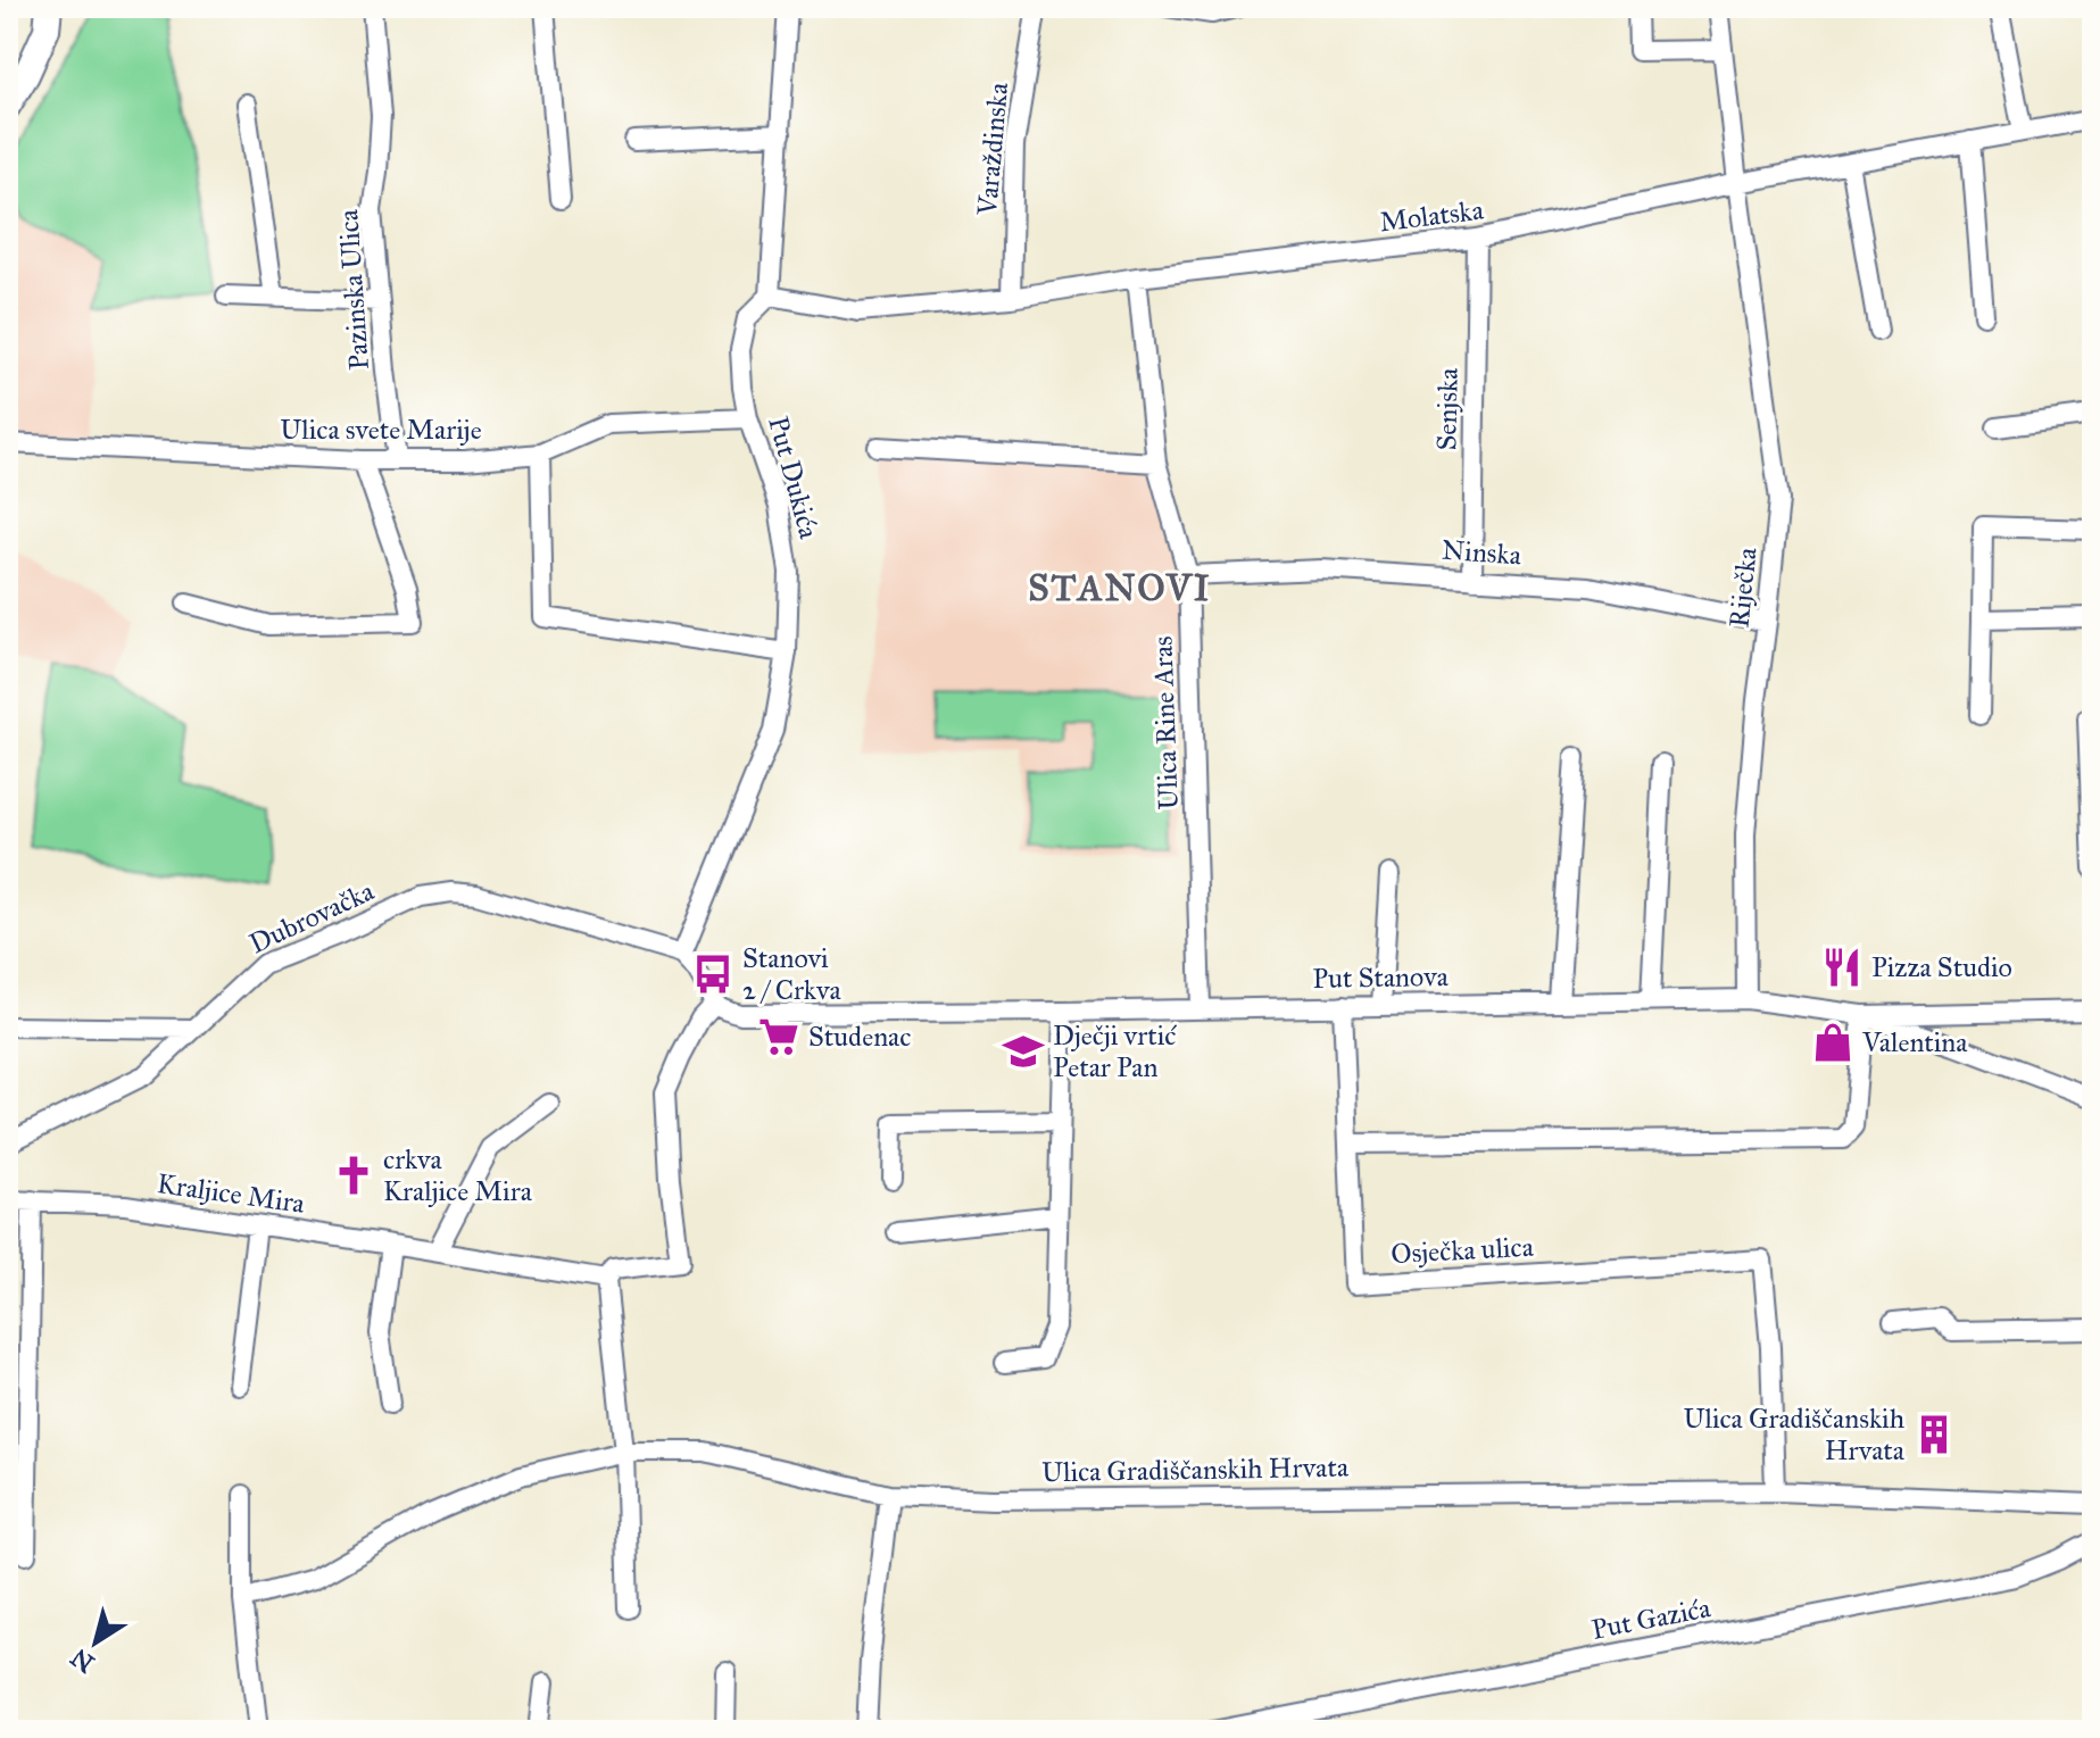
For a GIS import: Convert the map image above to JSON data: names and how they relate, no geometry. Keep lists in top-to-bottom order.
{
  "streets": {
    "street": [
      "Varaždinska",
      "Molatska",
      "Pazinska Ulica",
      "Senjska",
      "Ulica svete Marije",
      "Put Dukića",
      "Ninska",
      "Riječka",
      "Ulica Rine Aras",
      "Dubrovačka",
      "Put Stanova",
      "Kraljice Mira",
      "Osječka ulica",
      "Ulica Gradiščanskih Hrvata",
      "Put Gazića"
    ]
  },
  "crossings": [
    ["Varaždinska", "Molatska"],
    ["Molatska", "Senjska"],
    ["Molatska", "Put Dukića"],
    ["Molatska", "Riječka"],
    ["Molatska", "Ulica Rine Aras"],
    ["Pazinska Ulica", "Ulica svete Marije"],
    ["Senjska", "Ninska"],
    ["Ulica svete Marije", "Put Dukića"],
    ["Put Dukića", "Dubrovačka"],
    ["Ninska", "Riječka"],
    ["Ninska", "Ulica Rine Aras"],
    ["Riječka", "Put Stanova"],
    ["Ulica Rine Aras", "Put Stanova"],
    ["Put Stanova", "Osječka ulica"],
    ["Osječka ulica", "Ulica Gradiščanskih Hrvata"]
  ],
  "districts": ["STANOVI"],
  "places": {
    "restaurant": ["Pizza Studio"],
    "bus stop": ["Stanovi 2 / Crkva"],
    "supermarket": ["Studenac"],
    "shop": ["Valentina"],
    "school or university": ["Dječji vrtić Petar Pan"],
    "church": ["crkva Kraljice Mira"],
    "building": ["Ulica Gradiščanskih Hrvata"]
  },
  "north": "bottom left"
}
